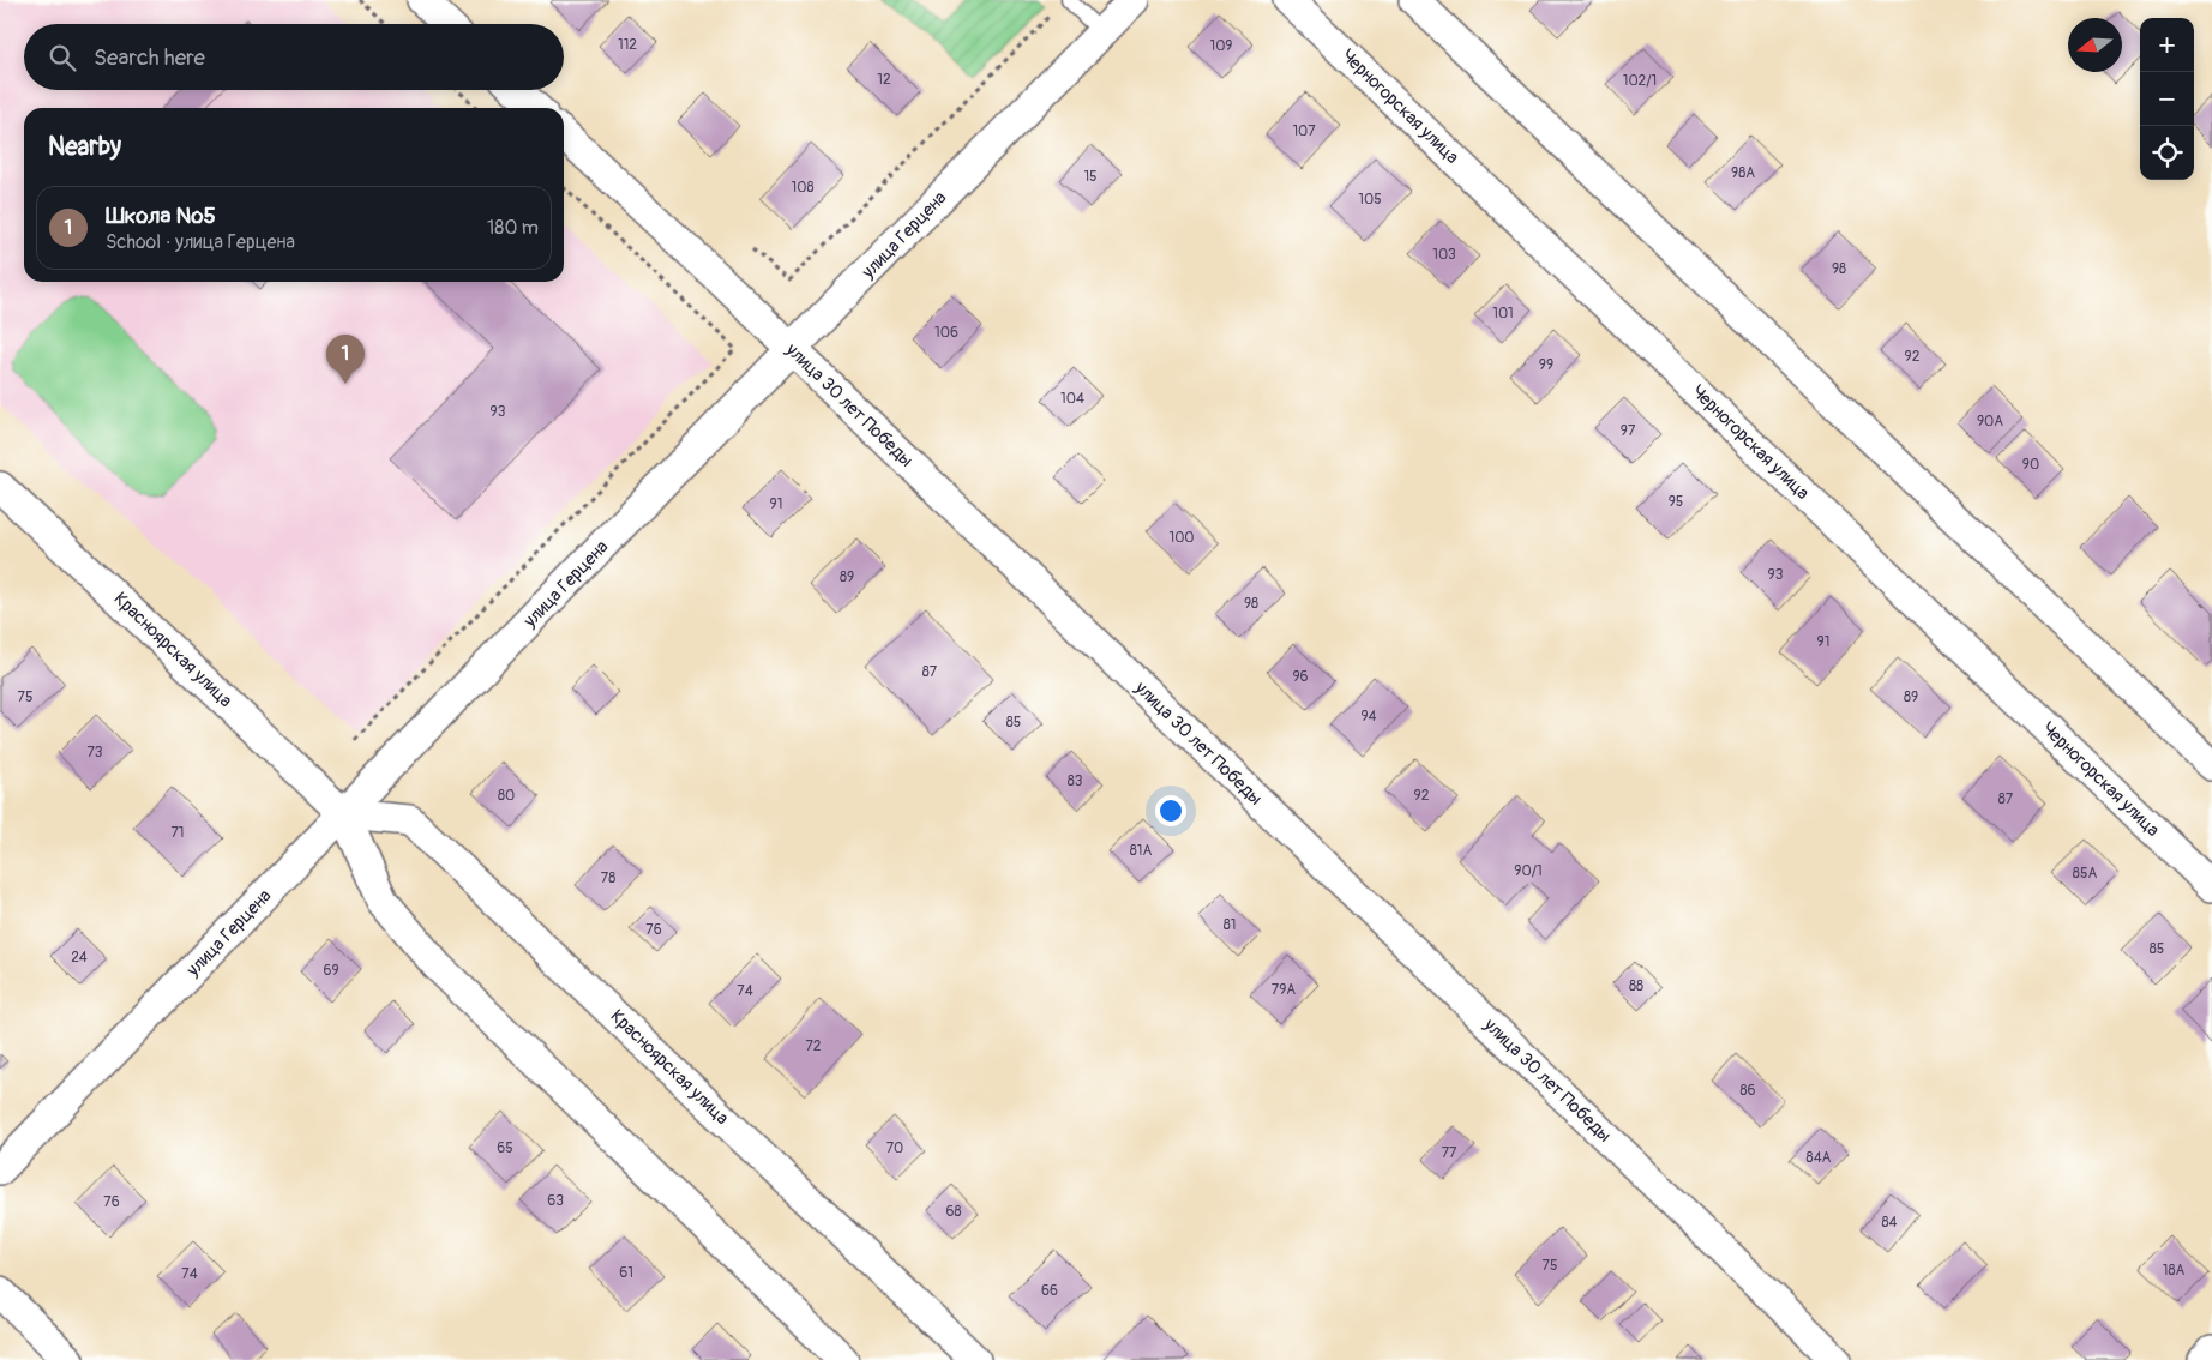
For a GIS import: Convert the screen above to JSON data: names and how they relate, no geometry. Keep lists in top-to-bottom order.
{
  "streets": {
    "street": [
      "Черногорская улица",
      "улица Герцена",
      "улица 30 лет Победы",
      "Красноярская улица"
    ]
  },
  "crossings": [
    ["улица Герцена", "улица 30 лет Победы"],
    ["улица Герцена", "Красноярская улица"]
  ],
  "house_numbers": [
    "112",
    "109",
    "12",
    "102/1",
    "107",
    "98А",
    "15",
    "108",
    "105",
    "103",
    "98",
    "101",
    "106",
    "92",
    "99",
    "104",
    "93",
    "90А",
    "97",
    "90",
    "95",
    "91",
    "100",
    "93",
    "89",
    "98",
    "91",
    "87",
    "96",
    "75",
    "89",
    "94",
    "85",
    "73",
    "83",
    "80",
    "92",
    "87",
    "71",
    "81А",
    "90/1",
    "85А",
    "78",
    "81",
    "76",
    "85",
    "24",
    "69",
    "88",
    "79А",
    "74",
    "72",
    "86",
    "65",
    "70",
    "77",
    "84А",
    "63",
    "76",
    "68",
    "84",
    "75",
    "18А",
    "61",
    "74",
    "66"
  ],
  "north": "left",
  "page": {
    "map_buttons": ["+", "−"],
    "search": "Search here",
    "heading": "Nearby",
    "list": [
      {
        "mark": "1",
        "name": "Школа №5",
        "note": "School · улица Герцена",
        "value": "180 m"
      }
    ],
    "pins": "1"
  }
}
